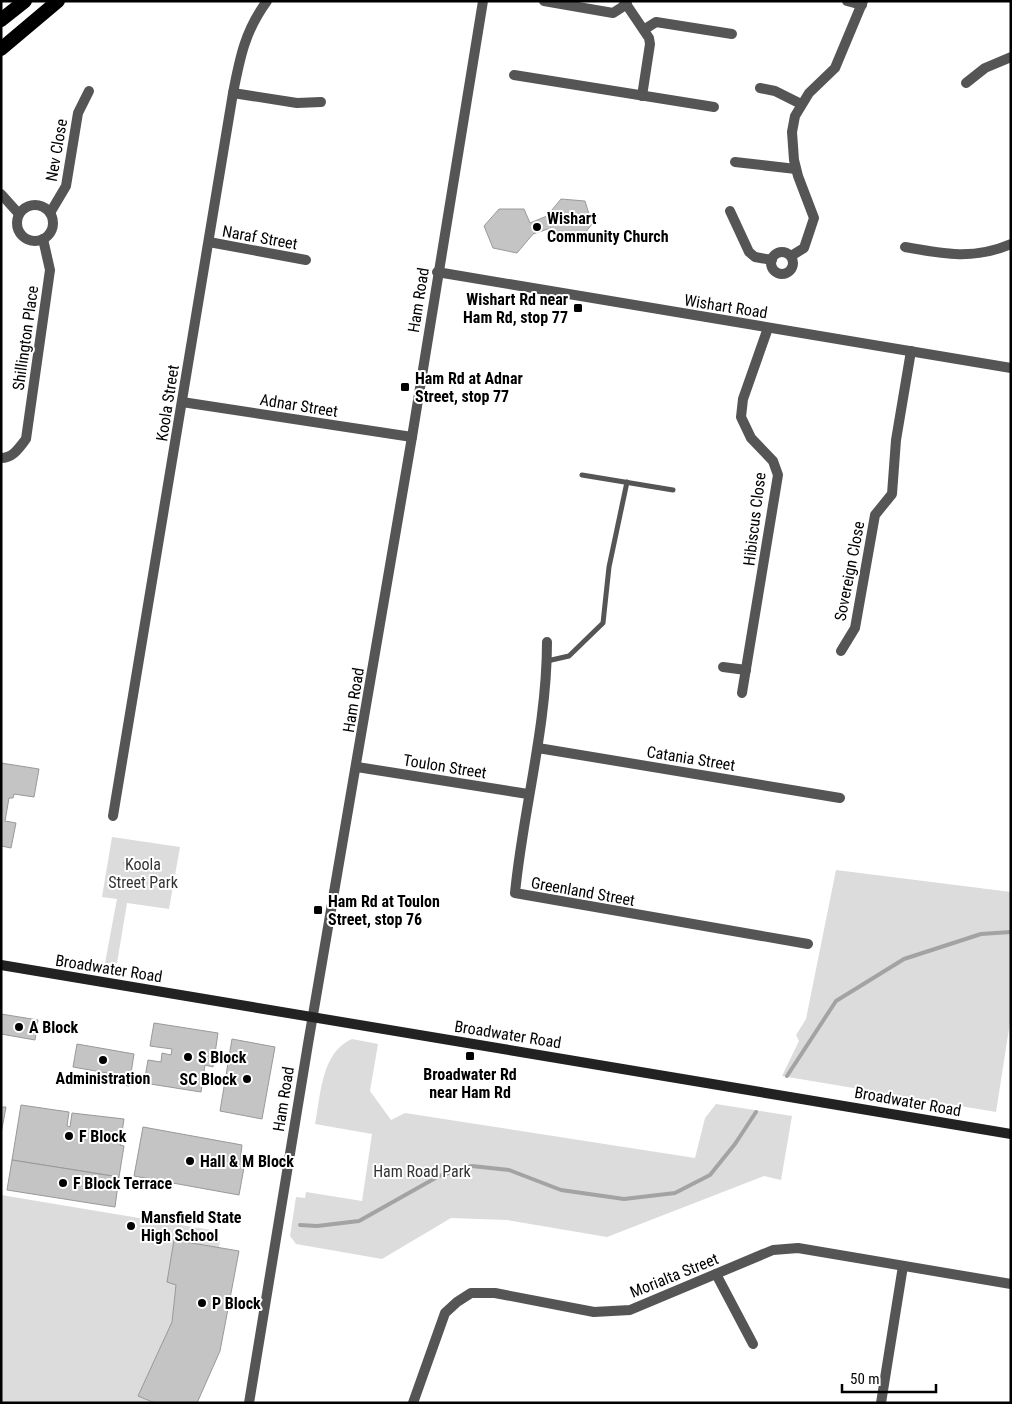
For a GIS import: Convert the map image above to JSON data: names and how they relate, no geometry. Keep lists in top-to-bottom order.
{
  "streets": {
    "main road": ["Broadwater Road"],
    "street": [
      "Nev Close",
      "Naraf Street",
      "Ham Road",
      "Wishart Road",
      "Shillington Place",
      "Koola Street",
      "Adnar Street",
      "Hibiscus Close",
      "Sovereign Close",
      "Catania Street",
      "Toulon Street",
      "Greenland Street",
      "Morialta Street"
    ]
  },
  "crossings": [
    ["Nev Close", "Shillington Place"],
    ["Naraf Street", "Koola Street"],
    ["Ham Road", "Wishart Road"],
    ["Ham Road", "Adnar Street"],
    ["Ham Road", "Toulon Street"],
    ["Ham Road", "Broadwater Road"],
    ["Wishart Road", "Hibiscus Close"],
    ["Wishart Road", "Sovereign Close"],
    ["Koola Street", "Adnar Street"],
    ["Catania Street", "Greenland Street"],
    ["Toulon Street", "Greenland Street"]
  ],
  "parks": ["Koola Street Park", "Ham Road Park"],
  "places": {
    "other": [
      "Wishart Community Church",
      "A Block",
      "S Block",
      "Administration",
      "SC Block",
      "F Block",
      "Hall & M Block",
      "F Block Terrace",
      "Mansfield State High School",
      "P Block"
    ],
    "transit": [
      "Wishart Rd near Ham Rd, stop 77",
      "Ham Rd at Adnar Street, stop 77",
      "Ham Rd at Toulon Street, stop 76",
      "Broadwater Rd near Ham Rd"
    ]
  },
  "scale_bar": "50 m"
}
